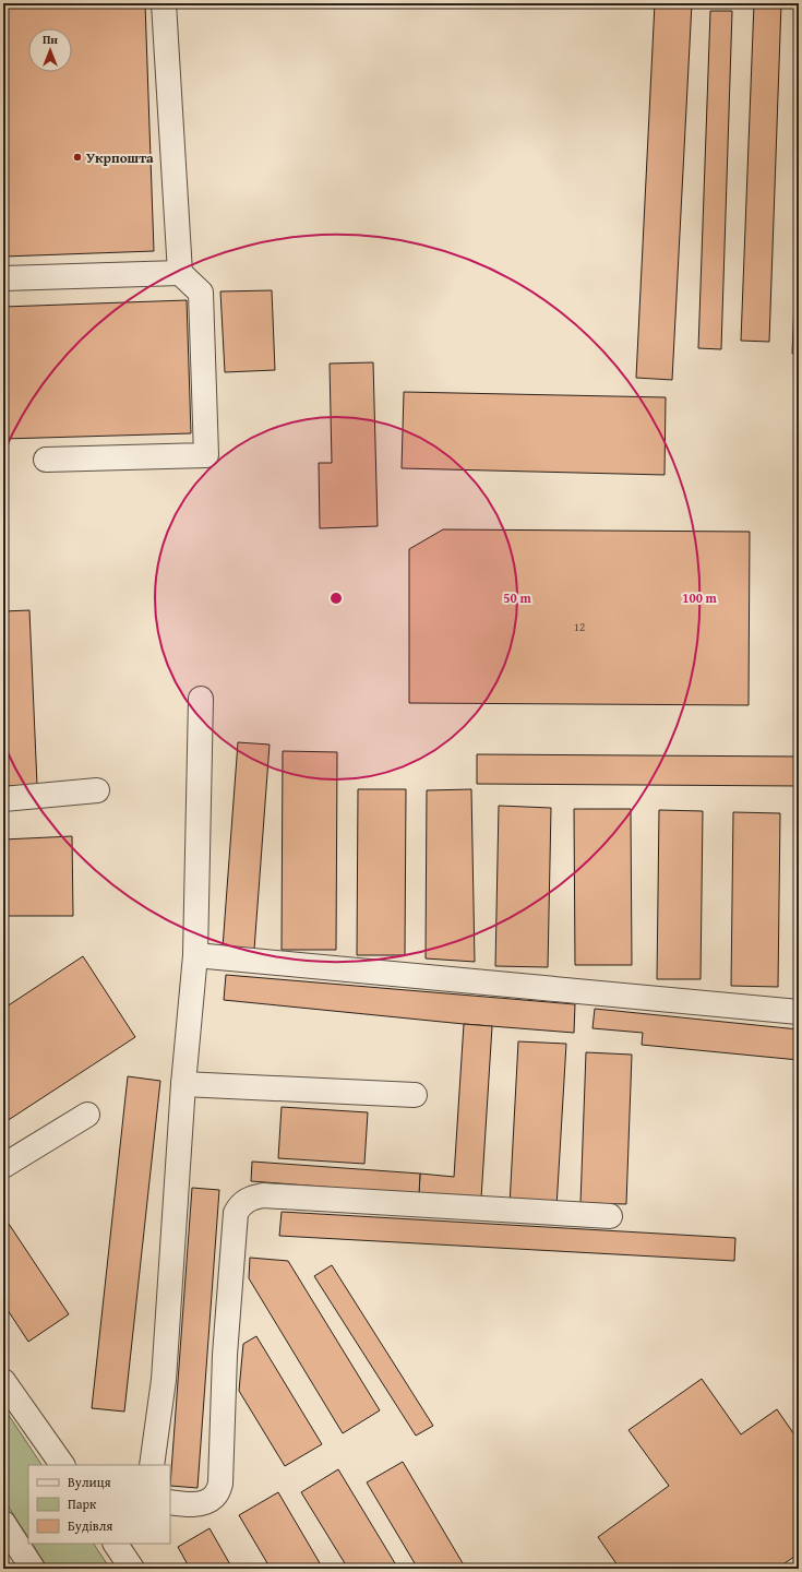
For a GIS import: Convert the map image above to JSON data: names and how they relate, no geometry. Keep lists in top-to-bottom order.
{
  "places": ["Укрпошта"],
  "house_numbers": ["12"],
  "legend": ["Вулиця", "Парк", "Будівля"],
  "north": "top",
  "rings": ["50 m", "100 m"]
}
